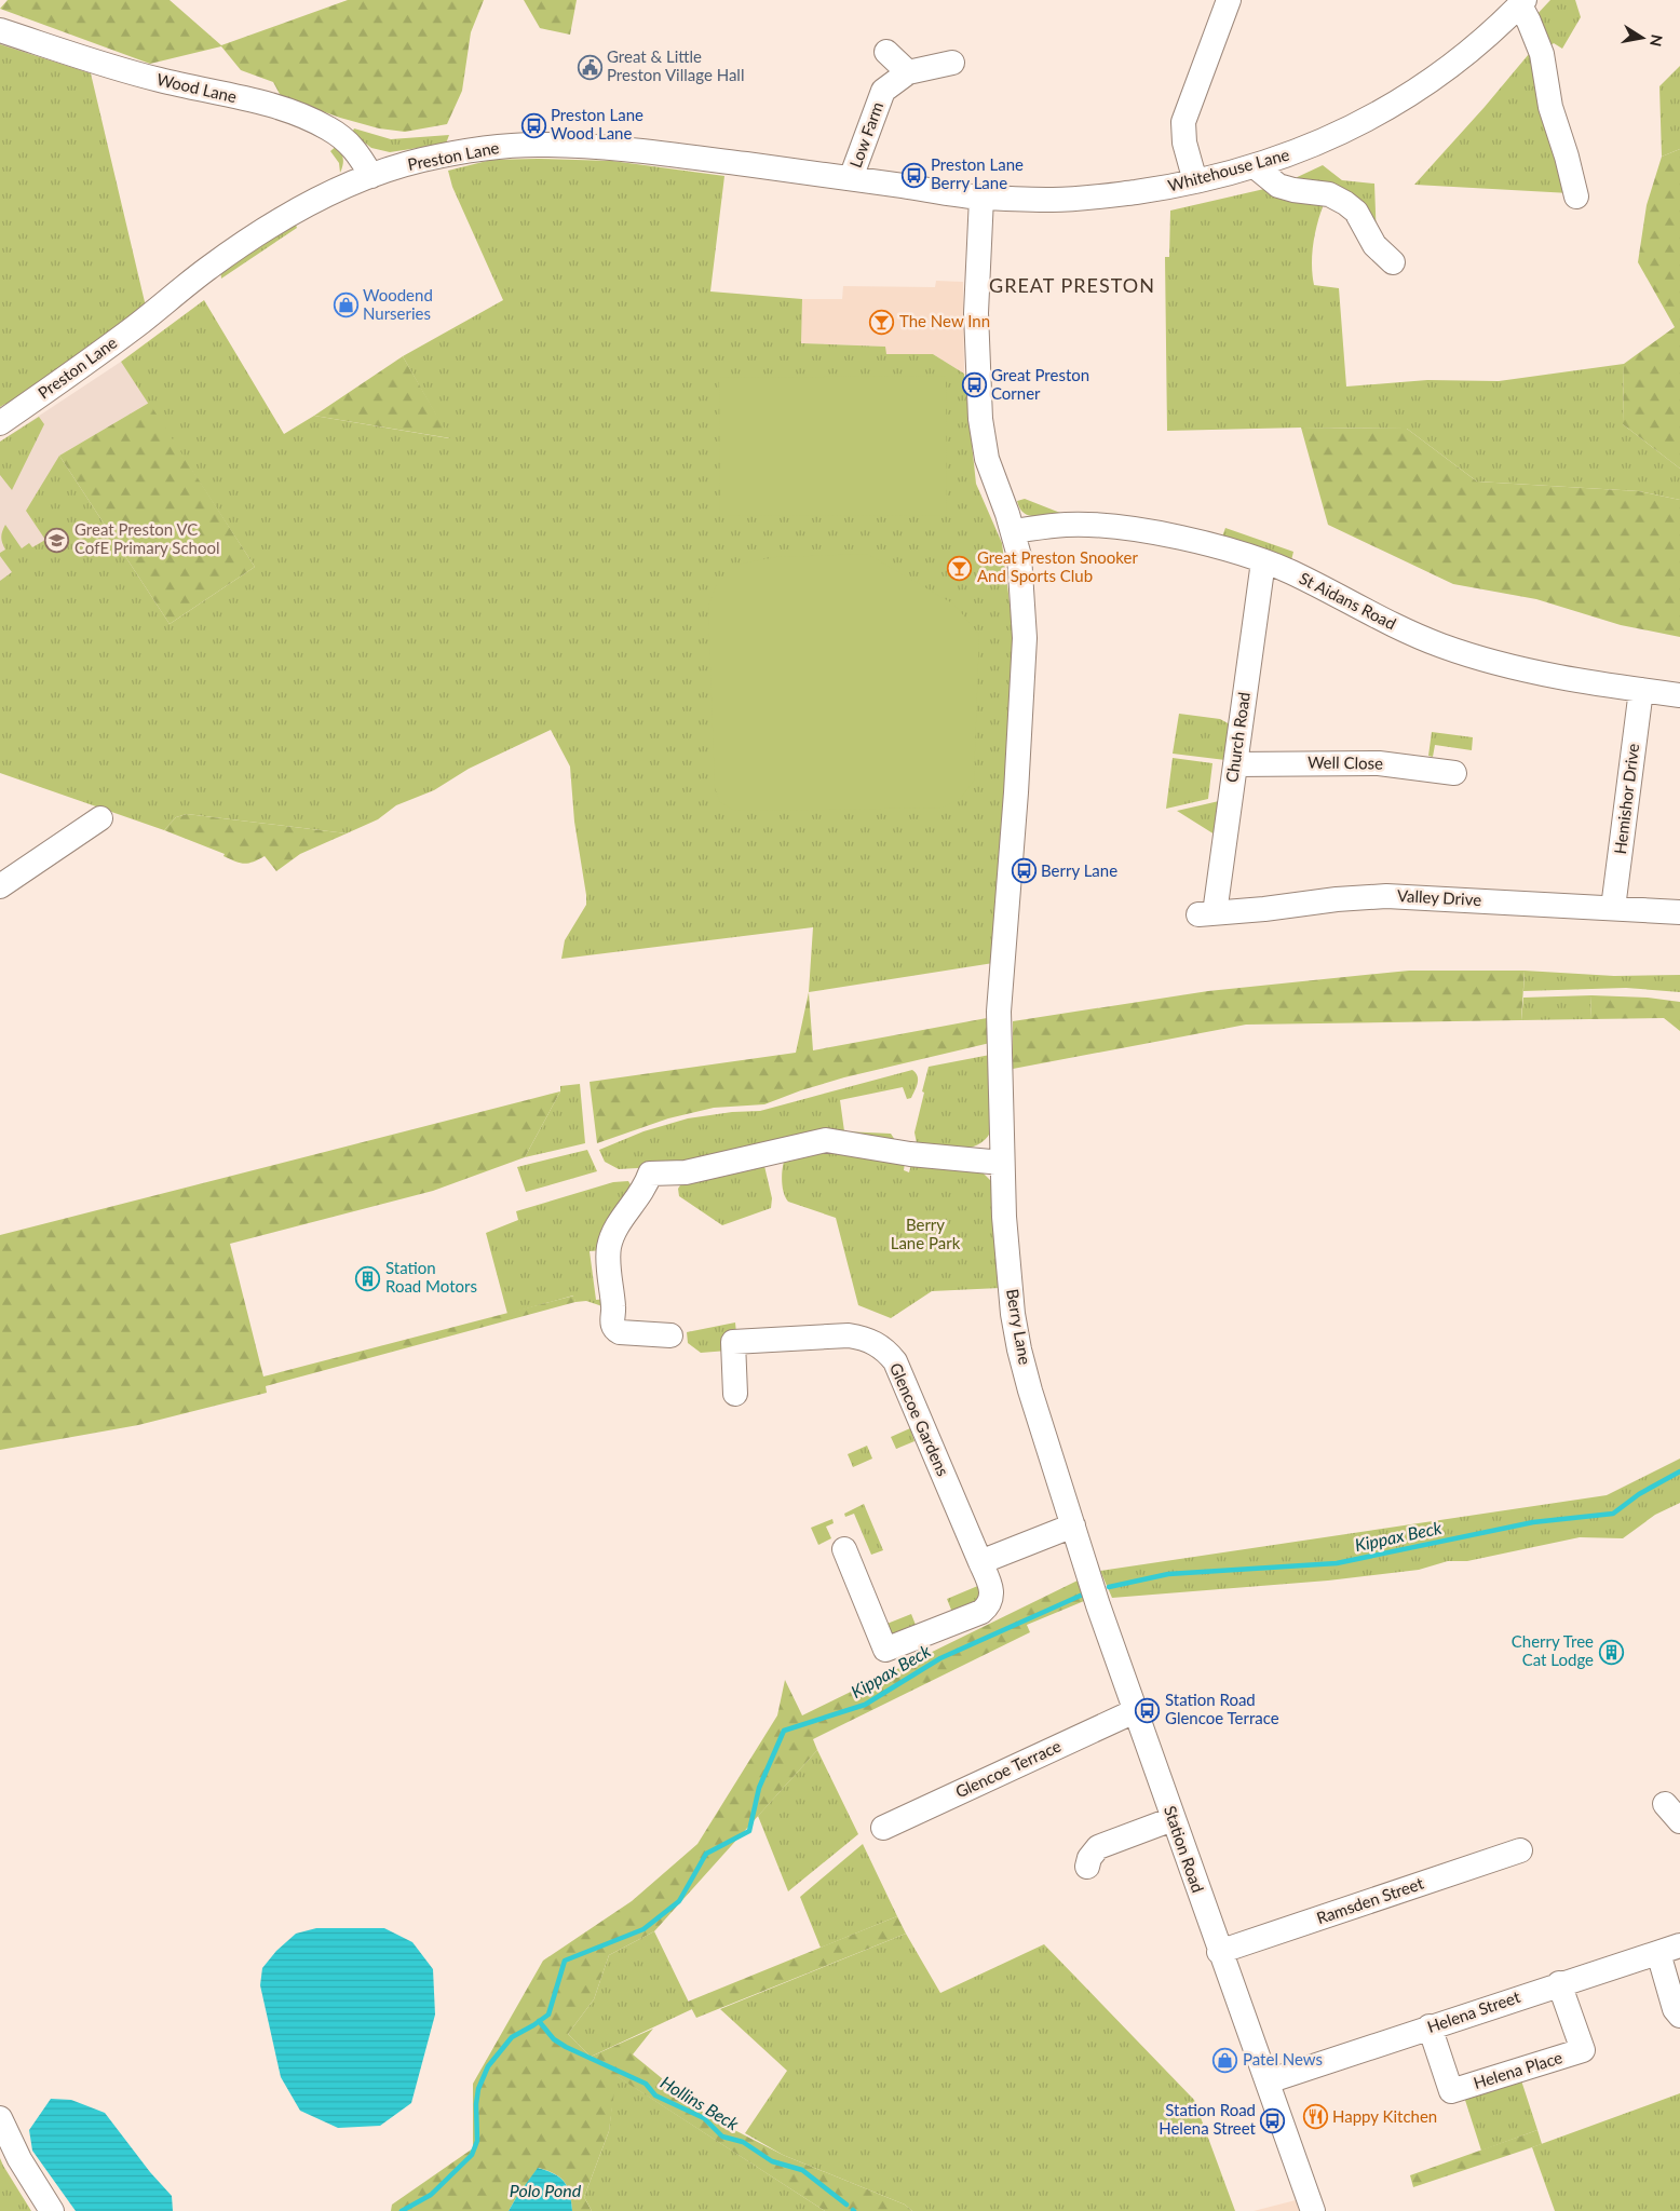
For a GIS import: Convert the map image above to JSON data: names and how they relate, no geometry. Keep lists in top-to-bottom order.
{
  "streets": {
    "street": [
      "Wood Lane",
      "Low Farm",
      "Preston Lane",
      "Whitehouse Lane",
      "St Aidans Road",
      "Church Road",
      "Well Close",
      "Hemishor Drive",
      "Valley Drive",
      "Berry Lane",
      "Glencoe Gardens",
      "Glencoe Terrace",
      "Station Road",
      "Ramsden Street",
      "Helena Street",
      "Helena Place"
    ]
  },
  "crossings": [
    ["Wood Lane", "Preston Lane"],
    ["Low Farm", "Preston Lane"],
    ["Preston Lane", "Whitehouse Lane"],
    ["Preston Lane", "Berry Lane"],
    ["Whitehouse Lane", "Berry Lane"],
    ["St Aidans Road", "Church Road"],
    ["St Aidans Road", "Hemishor Drive"],
    ["St Aidans Road", "Berry Lane"],
    ["Church Road", "Well Close"],
    ["Church Road", "Valley Drive"],
    ["Hemishor Drive", "Valley Drive"],
    ["Berry Lane", "Station Road"],
    ["Glencoe Terrace", "Station Road"],
    ["Station Road", "Ramsden Street"],
    ["Station Road", "Helena Street"],
    ["Helena Street", "Helena Place"]
  ],
  "districts": ["GREAT PRESTON"],
  "water": ["Kippax Beck", "Hollins Beck", "Polo Pond"],
  "parks": ["Berry Lane Park"],
  "places": {
    "public building": ["Great & Little Preston Village Hall"],
    "bus stop": [
      "Preston Lane Wood Lane",
      "Preston Lane Berry Lane",
      "Great Preston Corner",
      "Berry Lane",
      "Station Road Glencoe Terrace",
      "Station Road Helena Street"
    ],
    "shop": ["Woodend Nurseries", "Patel News"],
    "bar": ["The New Inn", "Great Preston Snooker And Sports Club"],
    "school or university": ["Great Preston VC CofE Primary School"],
    "building": ["Station Road Motors", "Cherry Tree Cat Lodge"],
    "restaurant": ["Happy Kitchen"]
  },
  "north": "right"
}
